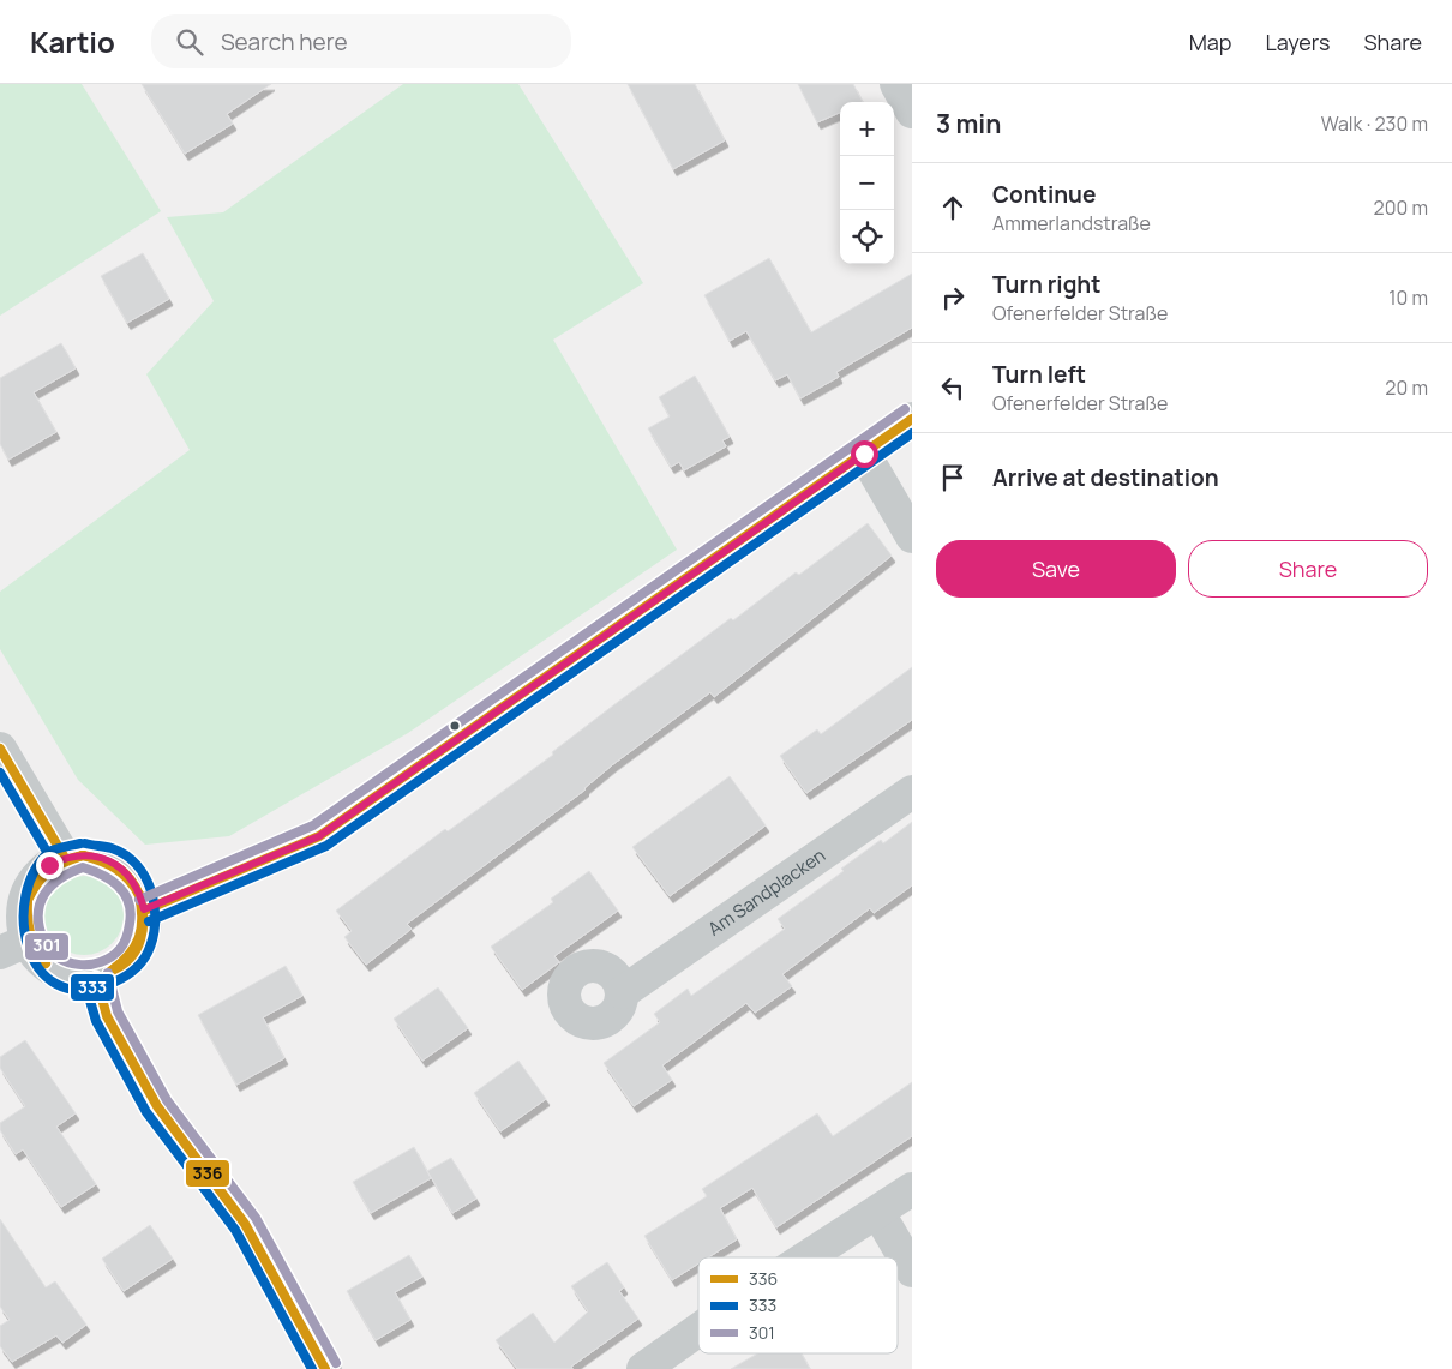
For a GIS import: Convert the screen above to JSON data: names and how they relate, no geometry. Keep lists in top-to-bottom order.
{
  "streets": {
    "street": ["Am Sandplacken"]
  },
  "lines": ["transit line 301", "transit line 336", "transit line 333"],
  "legend": ["336", "333", "301"],
  "page": {
    "header": "Kartio",
    "search": "Search here",
    "nav": ["Map", "Layers", "Share"],
    "heading": ["3 min", "Walk · 230 m"],
    "map_buttons": ["+", "−"],
    "list": [
      ["Continue", "Ammerlandstraße", "200 m"],
      ["Turn right", "Ofenerfelder Straße", "10 m"],
      ["Turn left", "Ofenerfelder Straße", "20 m"],
      "Arrive at destination"
    ],
    "buttons": ["Save", "Share"]
  }
}
